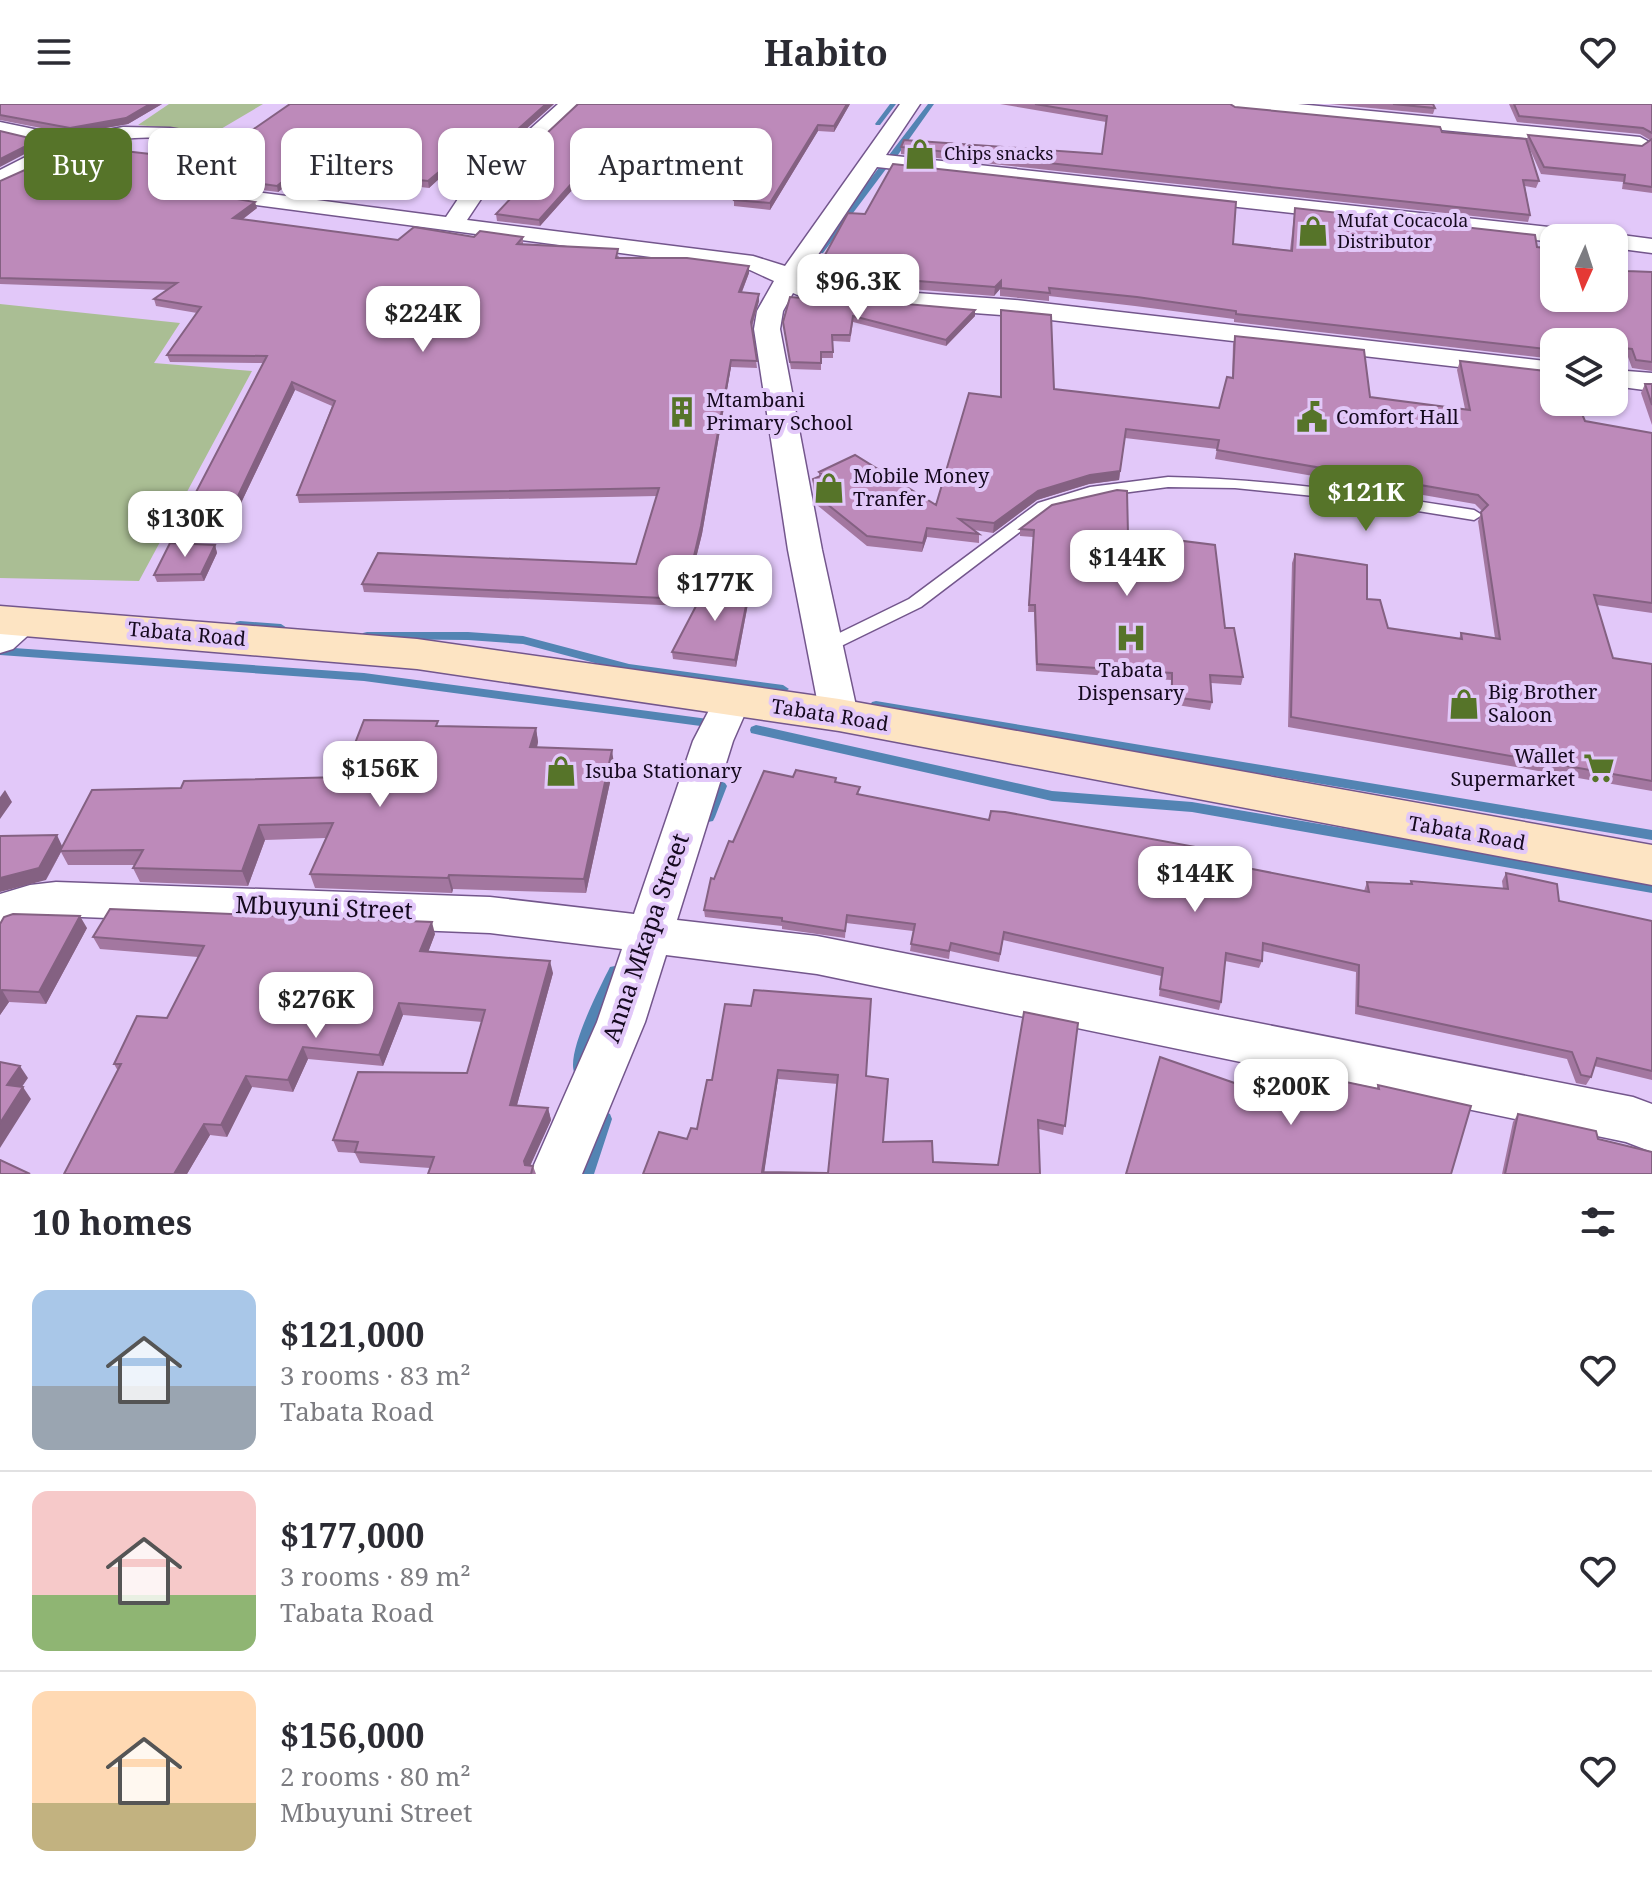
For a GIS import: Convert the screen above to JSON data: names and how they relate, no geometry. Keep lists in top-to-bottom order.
{
  "streets": {
    "main road": ["Tabata Road"],
    "street": ["Mbuyuni Street", "Anna Mkapa Street"]
  },
  "crossings": [
    ["Tabata Road", "Anna Mkapa Street"],
    ["Mbuyuni Street", "Anna Mkapa Street"]
  ],
  "places": {
    "shop": [
      "Chips snacks",
      "Mufat Cocacola Distributor",
      "Mobile Money Tranfer",
      "Big Brother Saloon",
      "Isuba Stationary"
    ],
    "building": ["Mtambani Primary School"],
    "public building": ["Comfort Hall"],
    "hospital": ["Tabata Dispensary"],
    "supermarket": ["Wallet Supermarket"]
  },
  "north": "bottom",
  "page": {
    "header": "Habito",
    "chip": [
      "Buy",
      "Rent",
      "Filters",
      "New",
      "Apartment"
    ],
    "price": [
      "$96.3K",
      "$224K",
      "$121K",
      "$130K",
      "$144K",
      "$177K",
      "$156K",
      "$144K",
      "$276K",
      "$200K"
    ],
    "heading": "10 homes",
    "list": [
      {
        "name": "$121,000",
        "note": "3 rooms · 83 m² · Tabata Road"
      },
      {
        "name": "$177,000",
        "note": "3 rooms · 89 m² · Tabata Road"
      },
      {
        "name": "$156,000",
        "note": "2 rooms · 80 m² · Mbuyuni Street"
      }
    ]
  }
}
